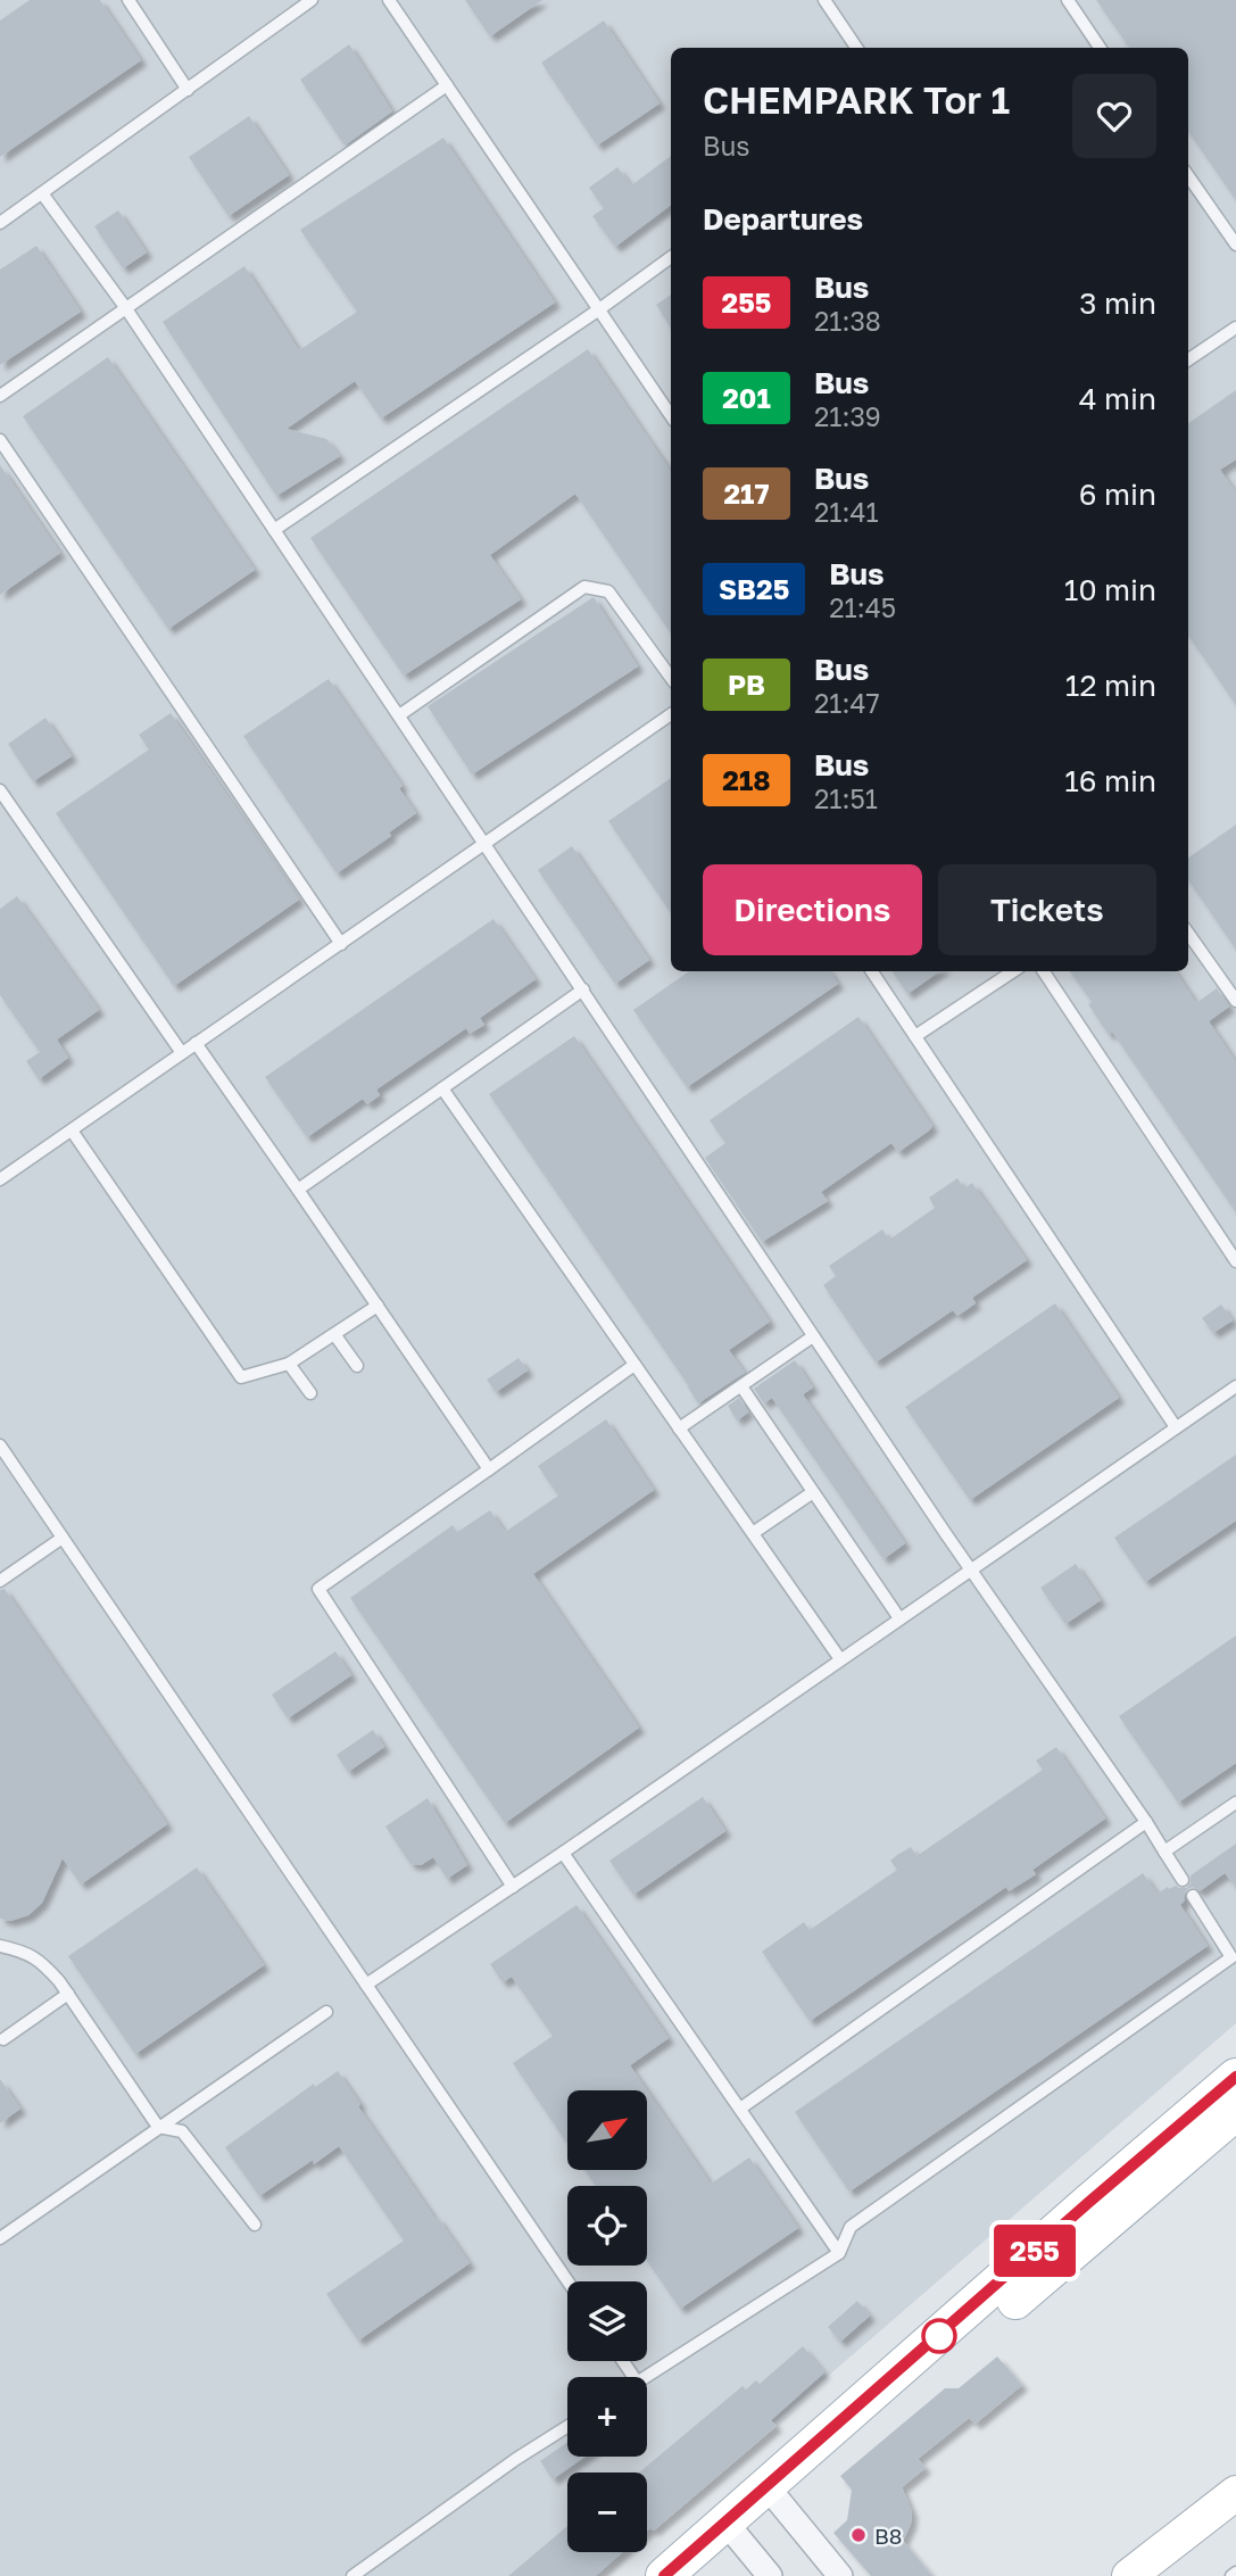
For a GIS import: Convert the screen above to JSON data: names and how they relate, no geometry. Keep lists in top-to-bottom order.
{
  "places": ["B8"],
  "lines": ["bus line 255"],
  "north": "top right",
  "page": {
    "on_map": "255",
    "heading": [
      ["CHEMPARK Tor 1", "Bus"],
      "Departures"
    ],
    "list": [
      {
        "mark": "255",
        "name": "Bus",
        "note": "21:38",
        "value": "3 min"
      },
      {
        "mark": "201",
        "name": "Bus",
        "note": "21:39",
        "value": "4 min"
      },
      {
        "mark": "217",
        "name": "Bus",
        "note": "21:41",
        "value": "6 min"
      },
      {
        "mark": "SB25",
        "name": "Bus",
        "note": "21:45",
        "value": "10 min"
      },
      {
        "mark": "PB",
        "name": "Bus",
        "note": "21:47",
        "value": "12 min"
      },
      {
        "mark": "218",
        "name": "Bus",
        "note": "21:51",
        "value": "16 min"
      }
    ],
    "buttons": ["Directions", "Tickets"],
    "map_buttons": ["+", "−"]
  }
}
